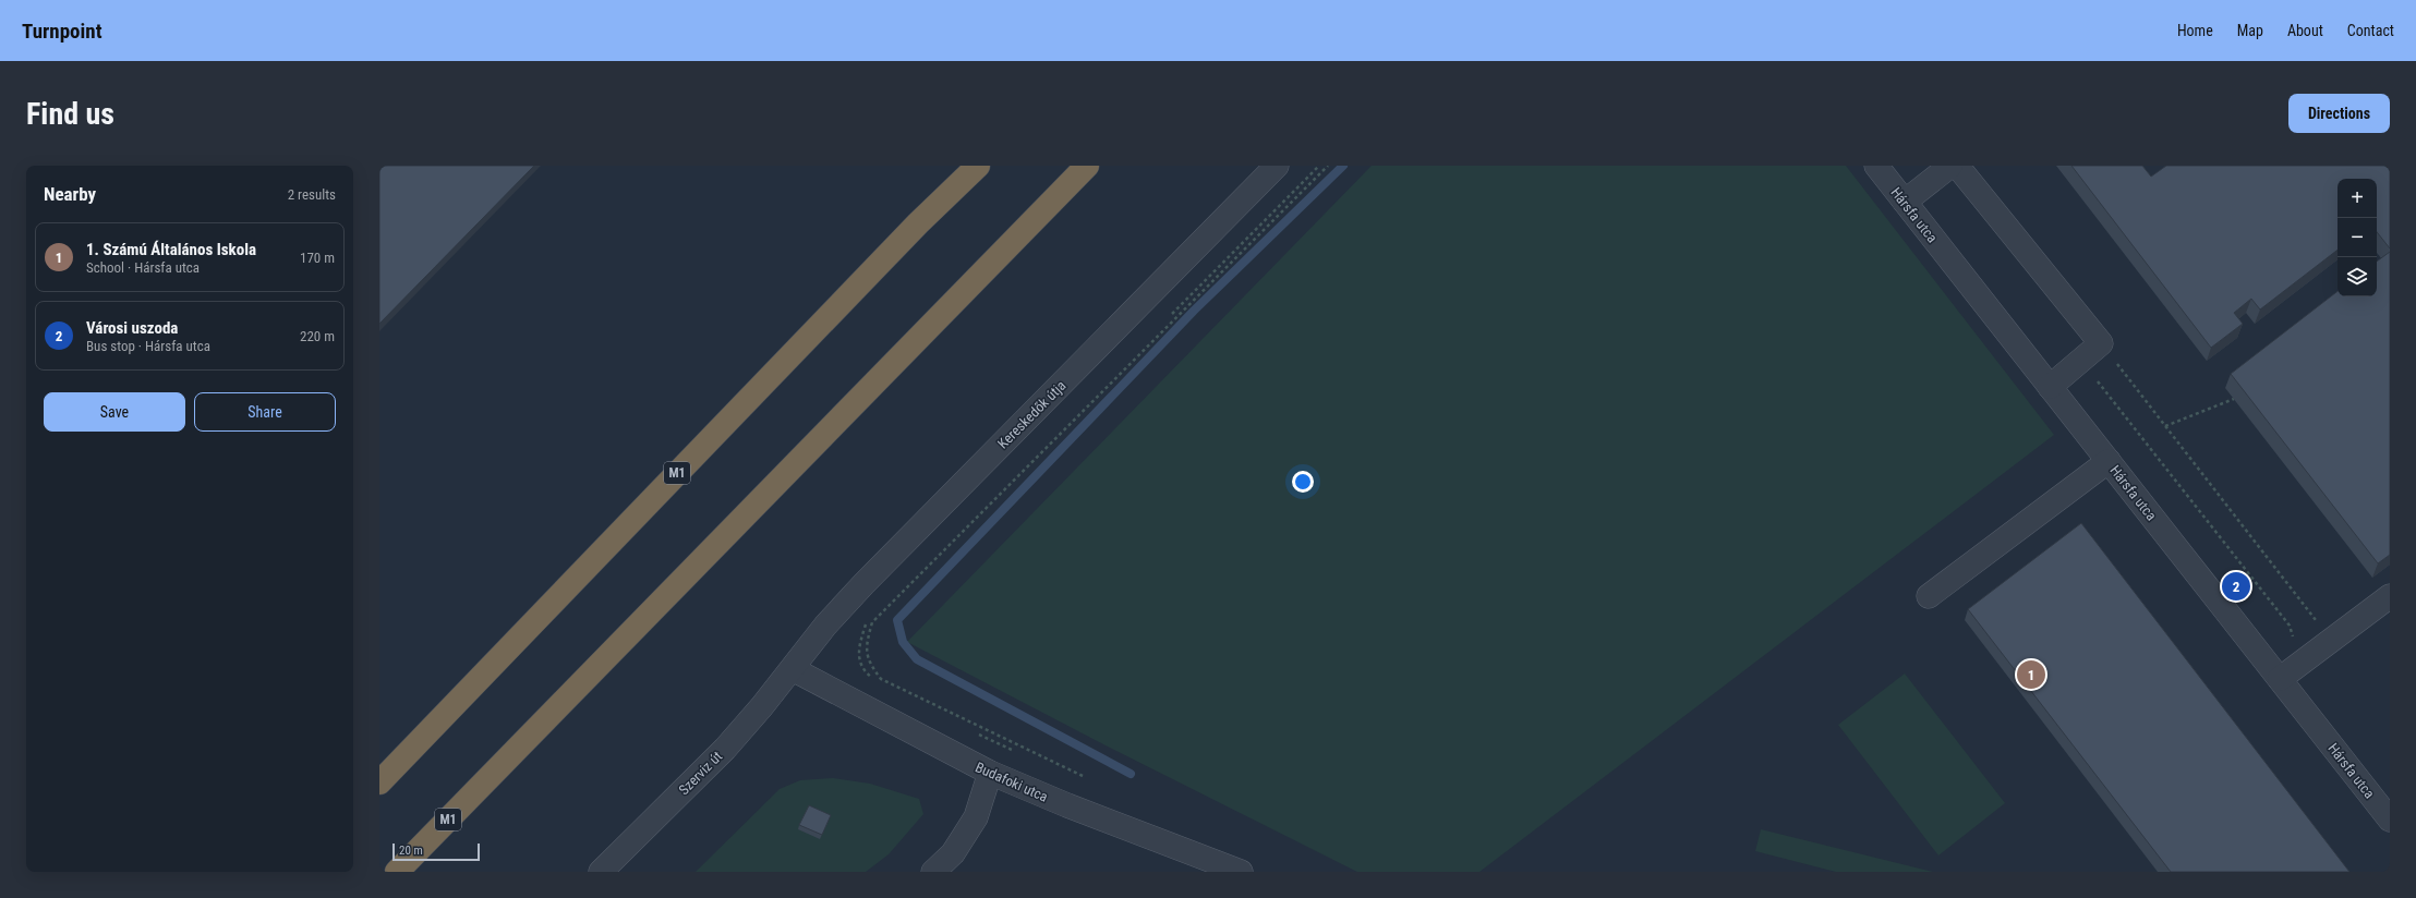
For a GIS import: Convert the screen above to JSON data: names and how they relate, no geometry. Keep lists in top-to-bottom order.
{
  "streets": {
    "highway": ["M1"],
    "street": [
      "Hársfa utca",
      "Kereskedők útja",
      "Szerviz út",
      "Budafoki utca"
    ]
  },
  "crossings": [
    ["Kereskedők útja", "Szerviz út"],
    ["Kereskedők útja", "Budafoki utca"],
    ["Szerviz út", "Budafoki utca"]
  ],
  "scale_bar": "20 m",
  "page": {
    "header": "Turnpoint",
    "nav": [
      "Home",
      "Map",
      "About",
      "Contact"
    ],
    "buttons": [
      "Directions",
      ["Save", "Share"]
    ],
    "title": "Find us",
    "heading": ["Nearby", "2 results"],
    "map_buttons": ["+", "−"],
    "list": [
      {
        "mark": "1",
        "name": "1. Számú Általános Iskola",
        "note": "School · Hársfa utca",
        "value": "170 m"
      },
      {
        "mark": "2",
        "name": "Városi uszoda",
        "note": "Bus stop · Hársfa utca",
        "value": "220 m"
      }
    ],
    "pins": ["2", "1"],
    "scale": "20 m"
  }
}
